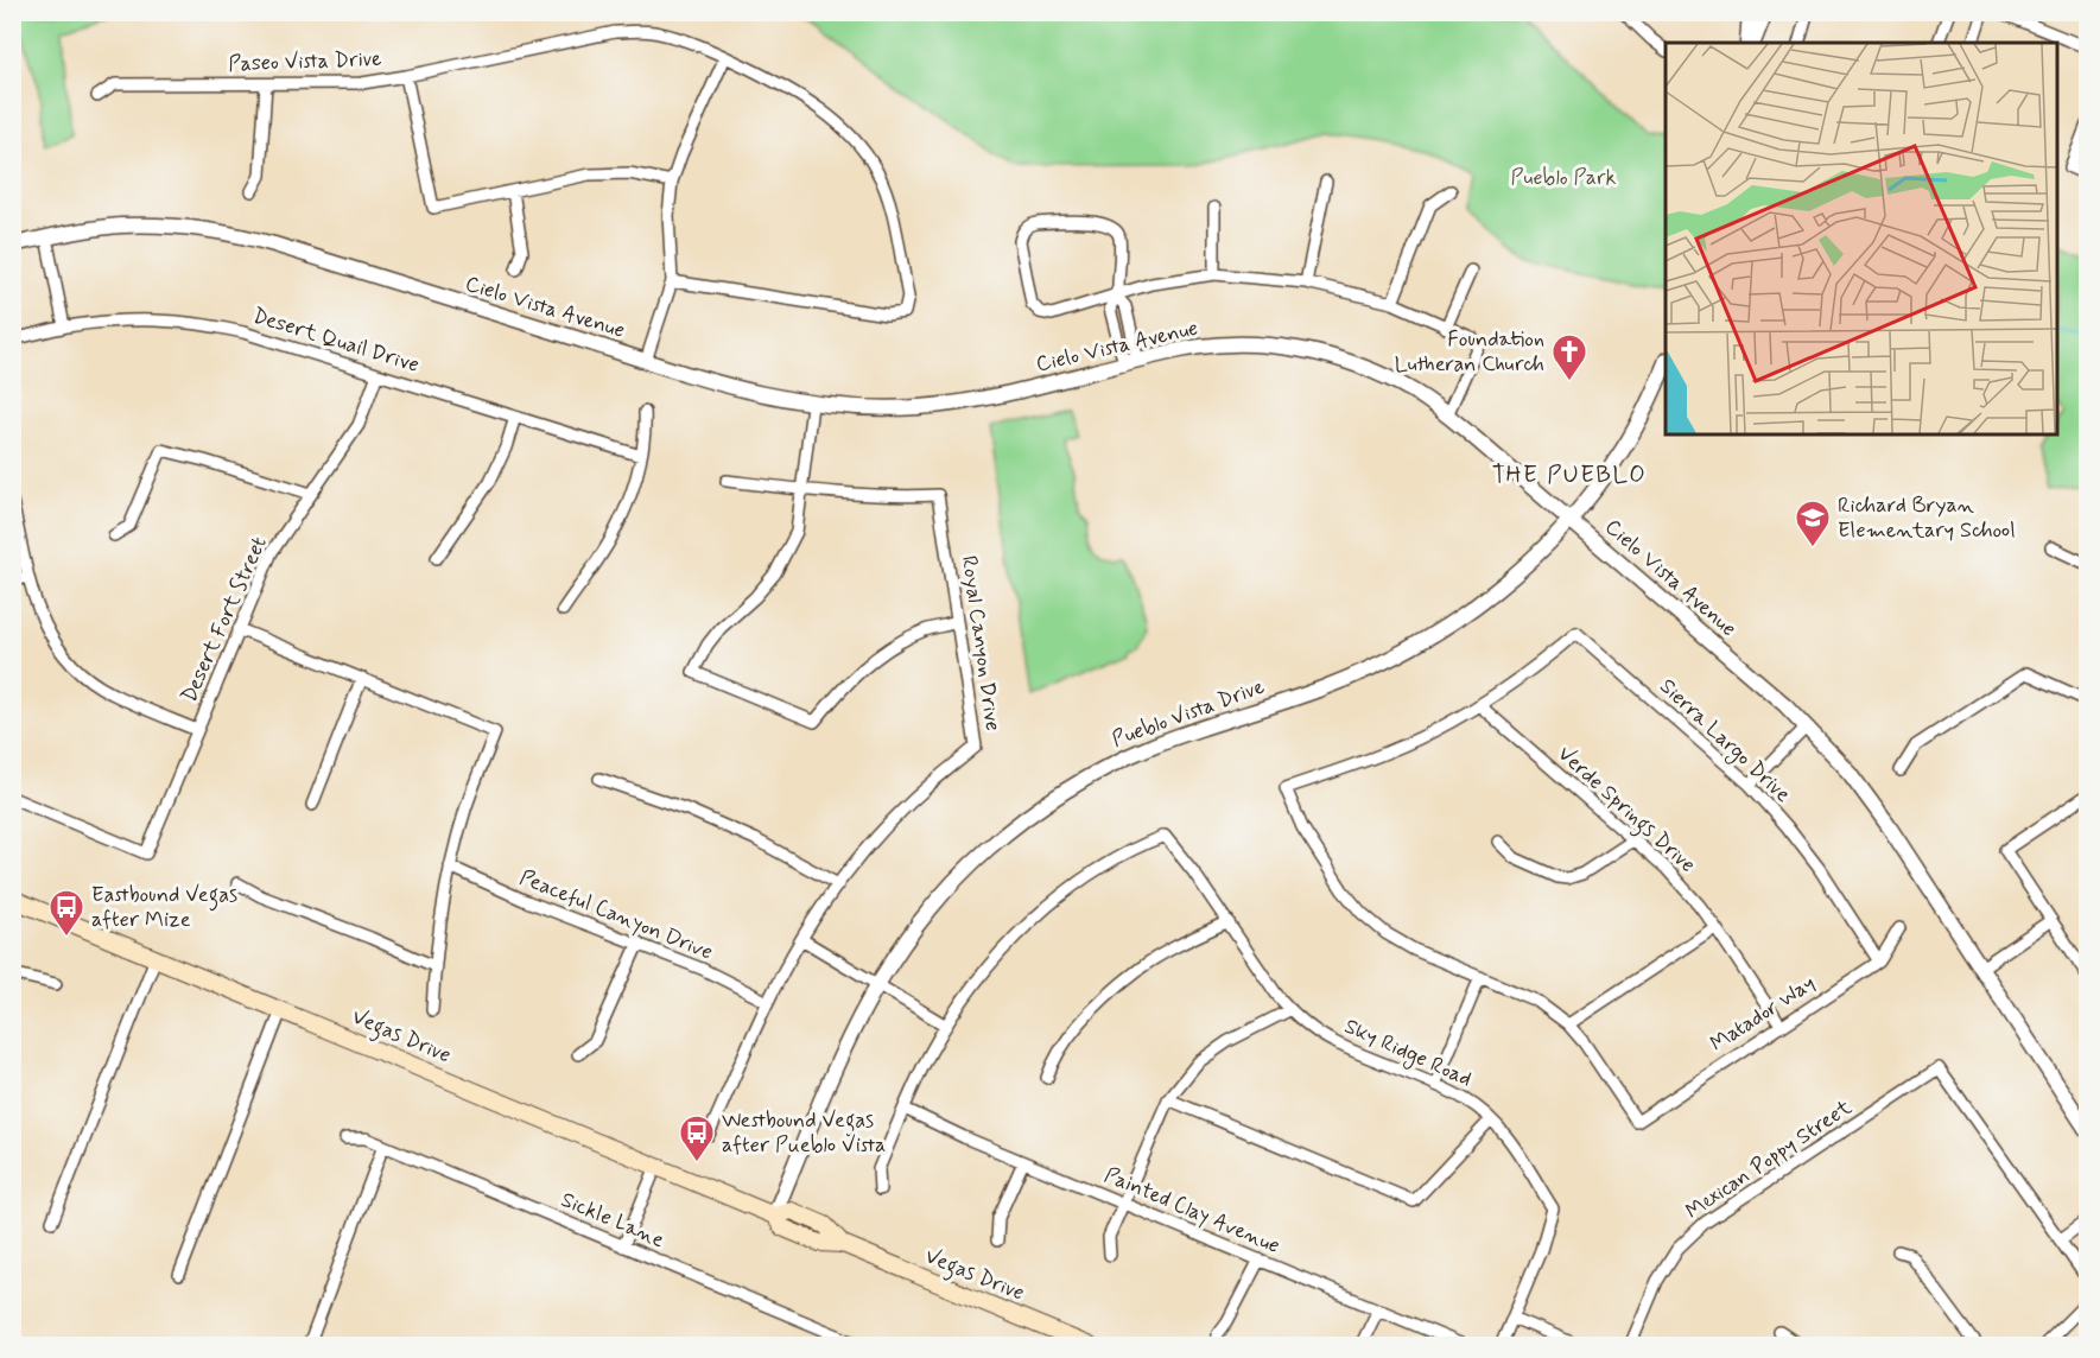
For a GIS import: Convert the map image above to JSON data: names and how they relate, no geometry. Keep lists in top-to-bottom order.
{
  "streets": {
    "main road": ["Vegas Drive"],
    "street": [
      "Paseo Vista Drive",
      "Cielo Vista Avenue",
      "Desert Quail Drive",
      "Desert Fort Street",
      "Royal Canyon Drive",
      "Pueblo Vista Drive",
      "Sierra Largo Drive",
      "Verde Springs Drive",
      "Peaceful Canyon Drive",
      "Matador Way",
      "Sky Ridge Road",
      "Mexican Poppy Street",
      "Painted Clay Avenue",
      "Sickle Lane"
    ]
  },
  "crossings": [
    ["Cielo Vista Avenue", "Pueblo Vista Drive"],
    ["Desert Quail Drive", "Desert Fort Street"],
    ["Royal Canyon Drive", "Peaceful Canyon Drive"],
    ["Pueblo Vista Drive", "Vegas Drive"],
    ["Sierra Largo Drive", "Verde Springs Drive"],
    ["Sierra Largo Drive", "Matador Way"],
    ["Verde Springs Drive", "Matador Way"]
  ],
  "districts": ["THE PUEBLO"],
  "parks": ["Pueblo Park"],
  "places": {
    "church": ["Foundation Lutheran Church"],
    "school or university": ["Richard Bryan Elementary School"],
    "bus stop": ["Eastbound Vegas after Mize", "Westbound Vegas after Pueblo Vista"]
  }
}
